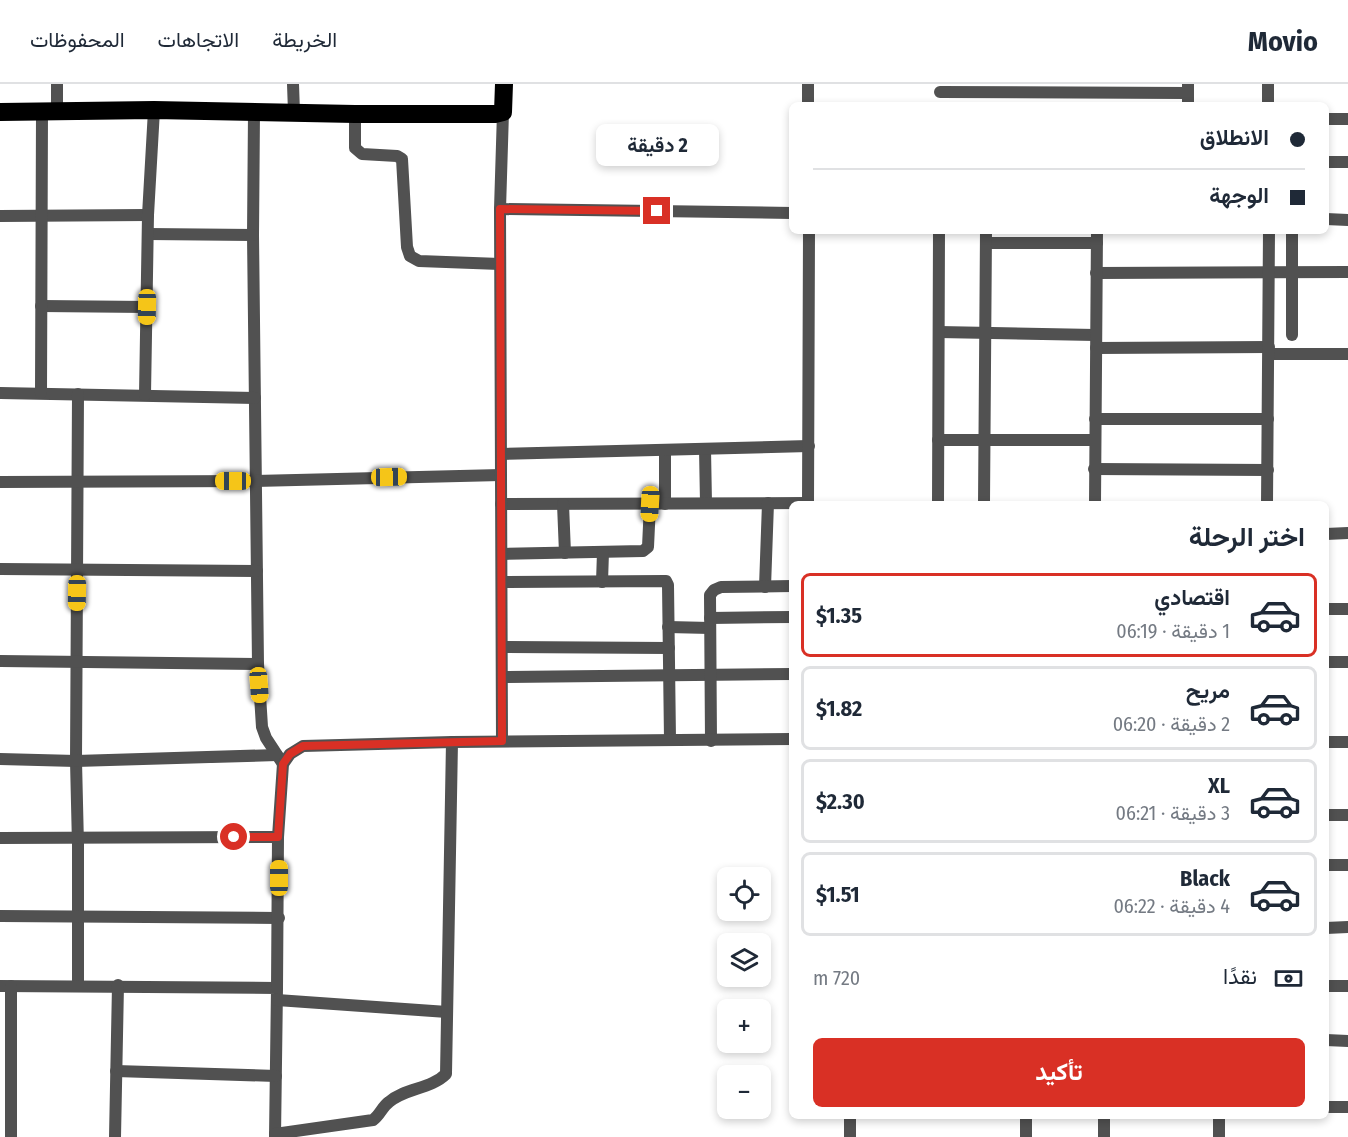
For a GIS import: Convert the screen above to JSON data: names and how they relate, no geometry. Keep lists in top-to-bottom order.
{
  "page": {
    "header": "Movio",
    "nav": ["الخريطة", "الاتجاهات", "المحفوظات"],
    "banner": ["الانطلاق", "الوجهة"],
    "bubble": "2 دقيقة",
    "heading": "اختر الرحلة",
    "list": [
      {
        "name": "اقتصادي",
        "note": "1 دقيقة · 06:19",
        "value": "$1.35"
      },
      {
        "name": "مريح",
        "note": "2 دقيقة · 06:20",
        "value": "$1.82"
      },
      {
        "name": "XL",
        "note": "3 دقيقة · 06:21",
        "value": "$2.30"
      },
      {
        "name": "Black",
        "note": "4 دقيقة · 06:22",
        "value": "$1.51"
      }
    ],
    "map_buttons": ["+", "−"],
    "pay": ["نقدًا", "720 m"],
    "buttons": "تأكيد"
  }
}
